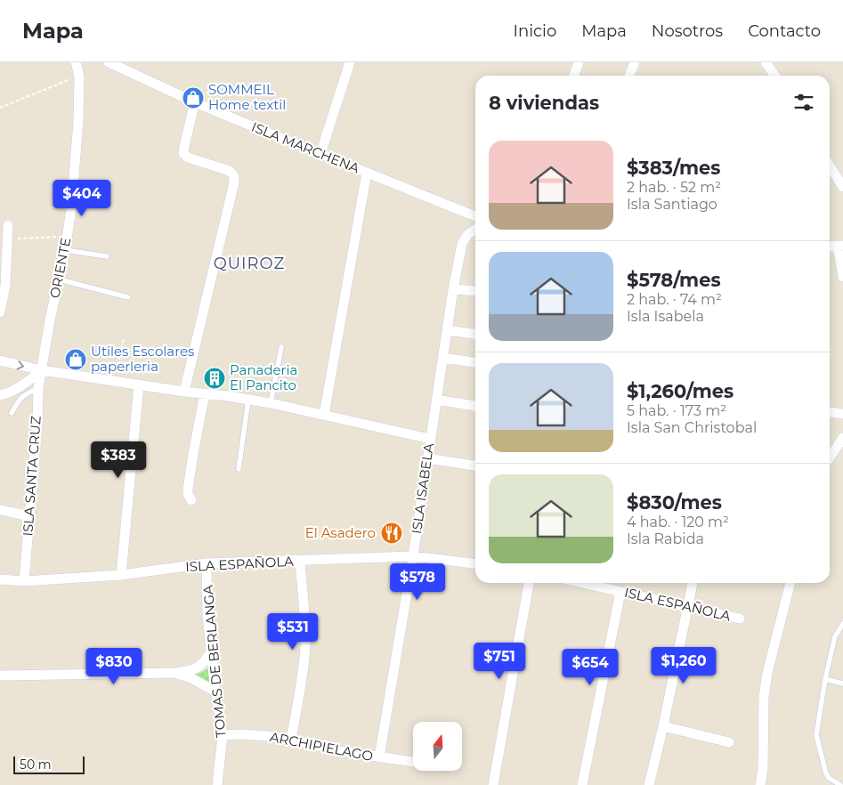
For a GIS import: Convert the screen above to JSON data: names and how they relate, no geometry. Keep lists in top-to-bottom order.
{
  "streets": {
    "street": [
      "ISLA MARCHENA",
      "ORIENTE",
      "ISLA SANTA CRUZ",
      "ISLA ISABELA",
      "ISLA ESPAÑOLA",
      "TOMAS DE BERLANGA",
      "ARCHIPIELAGO"
    ]
  },
  "crossings": [
    ["ORIENTE", "ISLA SANTA CRUZ"],
    ["ISLA SANTA CRUZ", "ISLA ESPAÑOLA"],
    ["ISLA ISABELA", "ISLA ESPAÑOLA"],
    ["ISLA ISABELA", "ARCHIPIELAGO"],
    ["ISLA ESPAÑOLA", "TOMAS DE BERLANGA"],
    ["TOMAS DE BERLANGA", "ARCHIPIELAGO"]
  ],
  "districts": ["QUIROZ"],
  "places": {
    "shop": ["SOMMEIL Home textil", "Utiles Escolares paperleria"],
    "building": ["Panaderia El Pancito"],
    "restaurant": ["El Asadero"]
  },
  "scale_bar": "50 m",
  "north": "top",
  "page": {
    "header": "Mapa",
    "nav": [
      "Inicio",
      "Mapa",
      "Nosotros",
      "Contacto"
    ],
    "heading": "8 viviendas",
    "list": [
      {
        "name": "$383/mes",
        "note": "2 hab. · 52 m² · Isla Santiago"
      },
      {
        "name": "$578/mes",
        "note": "2 hab. · 74 m² · Isla Isabela"
      },
      {
        "name": "$1,260/mes",
        "note": "5 hab. · 173 m² · Isla San Christobal"
      },
      {
        "name": "$830/mes",
        "note": "4 hab. · 120 m² · Isla Rabida"
      }
    ],
    "price": [
      "$404",
      "$383",
      "$578",
      "$531",
      "$751",
      "$1,260",
      "$830",
      "$654"
    ],
    "scale": "50 m"
  }
}
